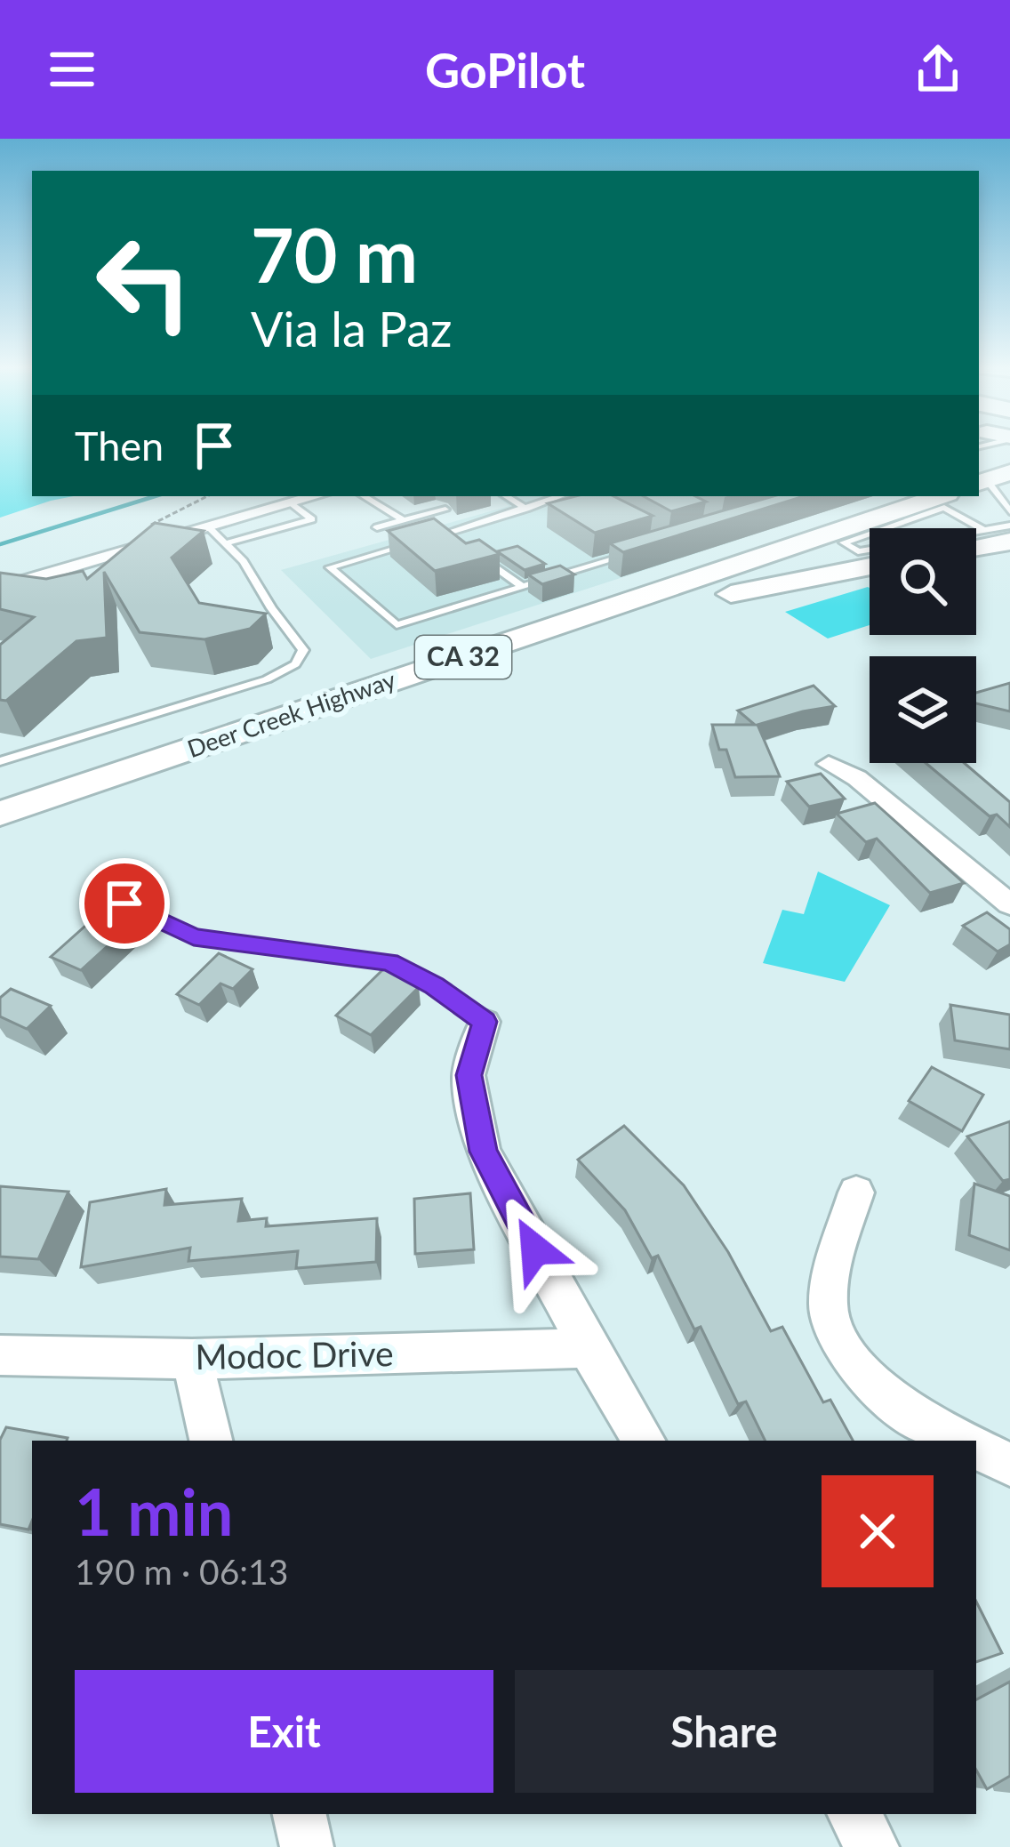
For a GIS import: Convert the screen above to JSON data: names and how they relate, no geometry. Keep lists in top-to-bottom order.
{
  "streets": {
    "main road": ["CA 32", "Deer Creek Highway"],
    "street": ["Modoc Drive"]
  },
  "page": {
    "header": "GoPilot",
    "turn": ["70 m", "Via la Paz"],
    "then": "Then",
    "heading": ["1 min", "190 m · 06:13"],
    "buttons": ["Exit", "Share"]
  }
}
